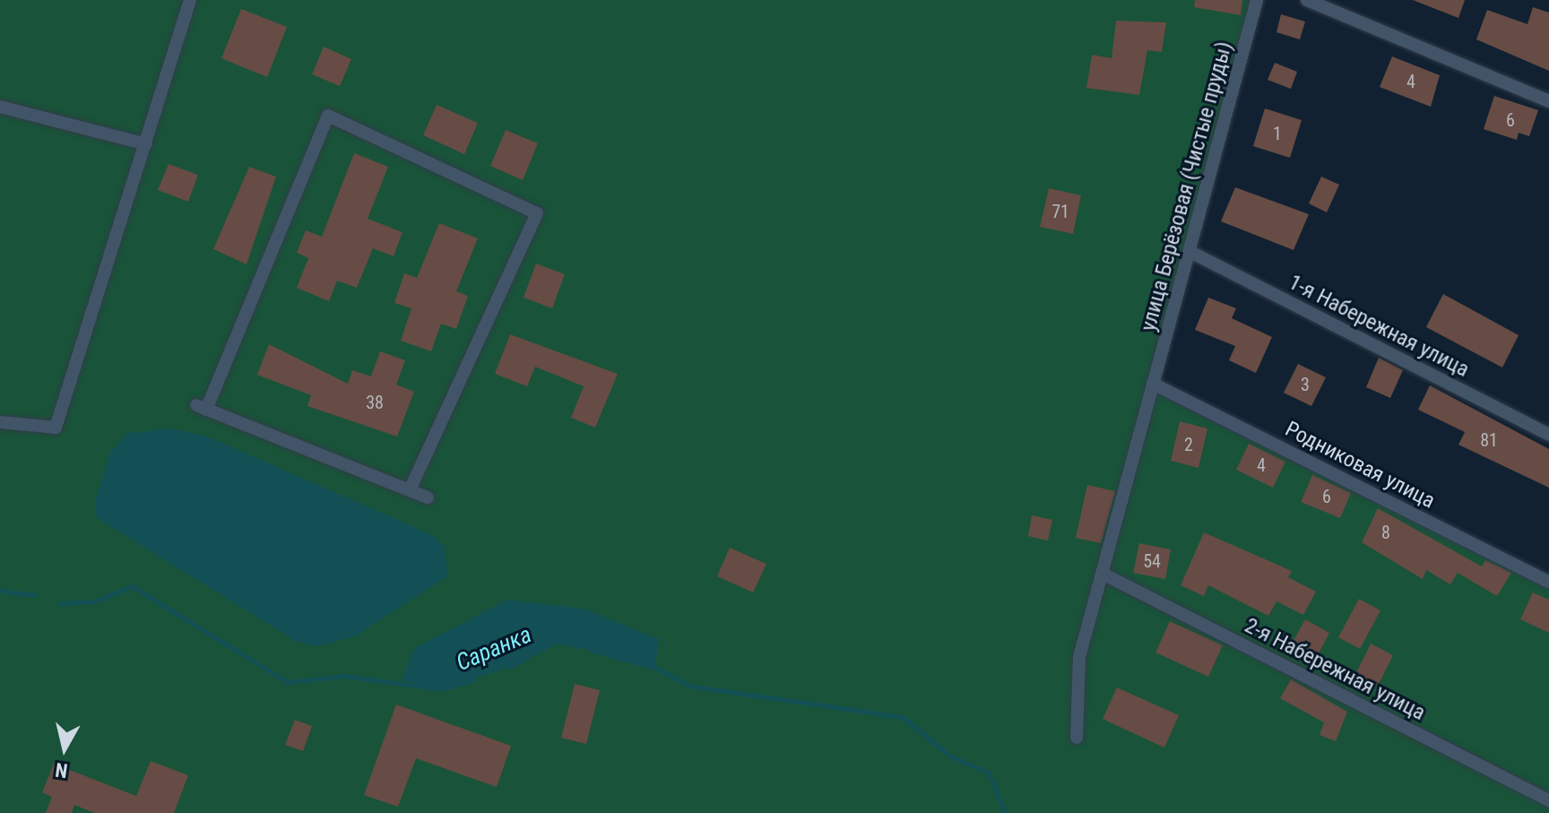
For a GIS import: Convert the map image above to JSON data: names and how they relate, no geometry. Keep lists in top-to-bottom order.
{
  "streets": {
    "street": [
      "улица Берёзовая (Чистые пруды)",
      "1-я Набережная улица",
      "Родниковая улица",
      "2-я Набережная улица"
    ]
  },
  "crossings": [
    ["улица Берёзовая (Чистые пруды)", "1-я Набережная улица"],
    ["улица Берёзовая (Чистые пруды)", "Родниковая улица"],
    ["улица Берёзовая (Чистые пруды)", "2-я Набережная улица"]
  ],
  "water": ["Саранка"],
  "house_numbers": [
    "4",
    "6",
    "1",
    "71",
    "3",
    "38",
    "81",
    "2",
    "4",
    "6",
    "8",
    "54"
  ],
  "north": "bottom"
}
